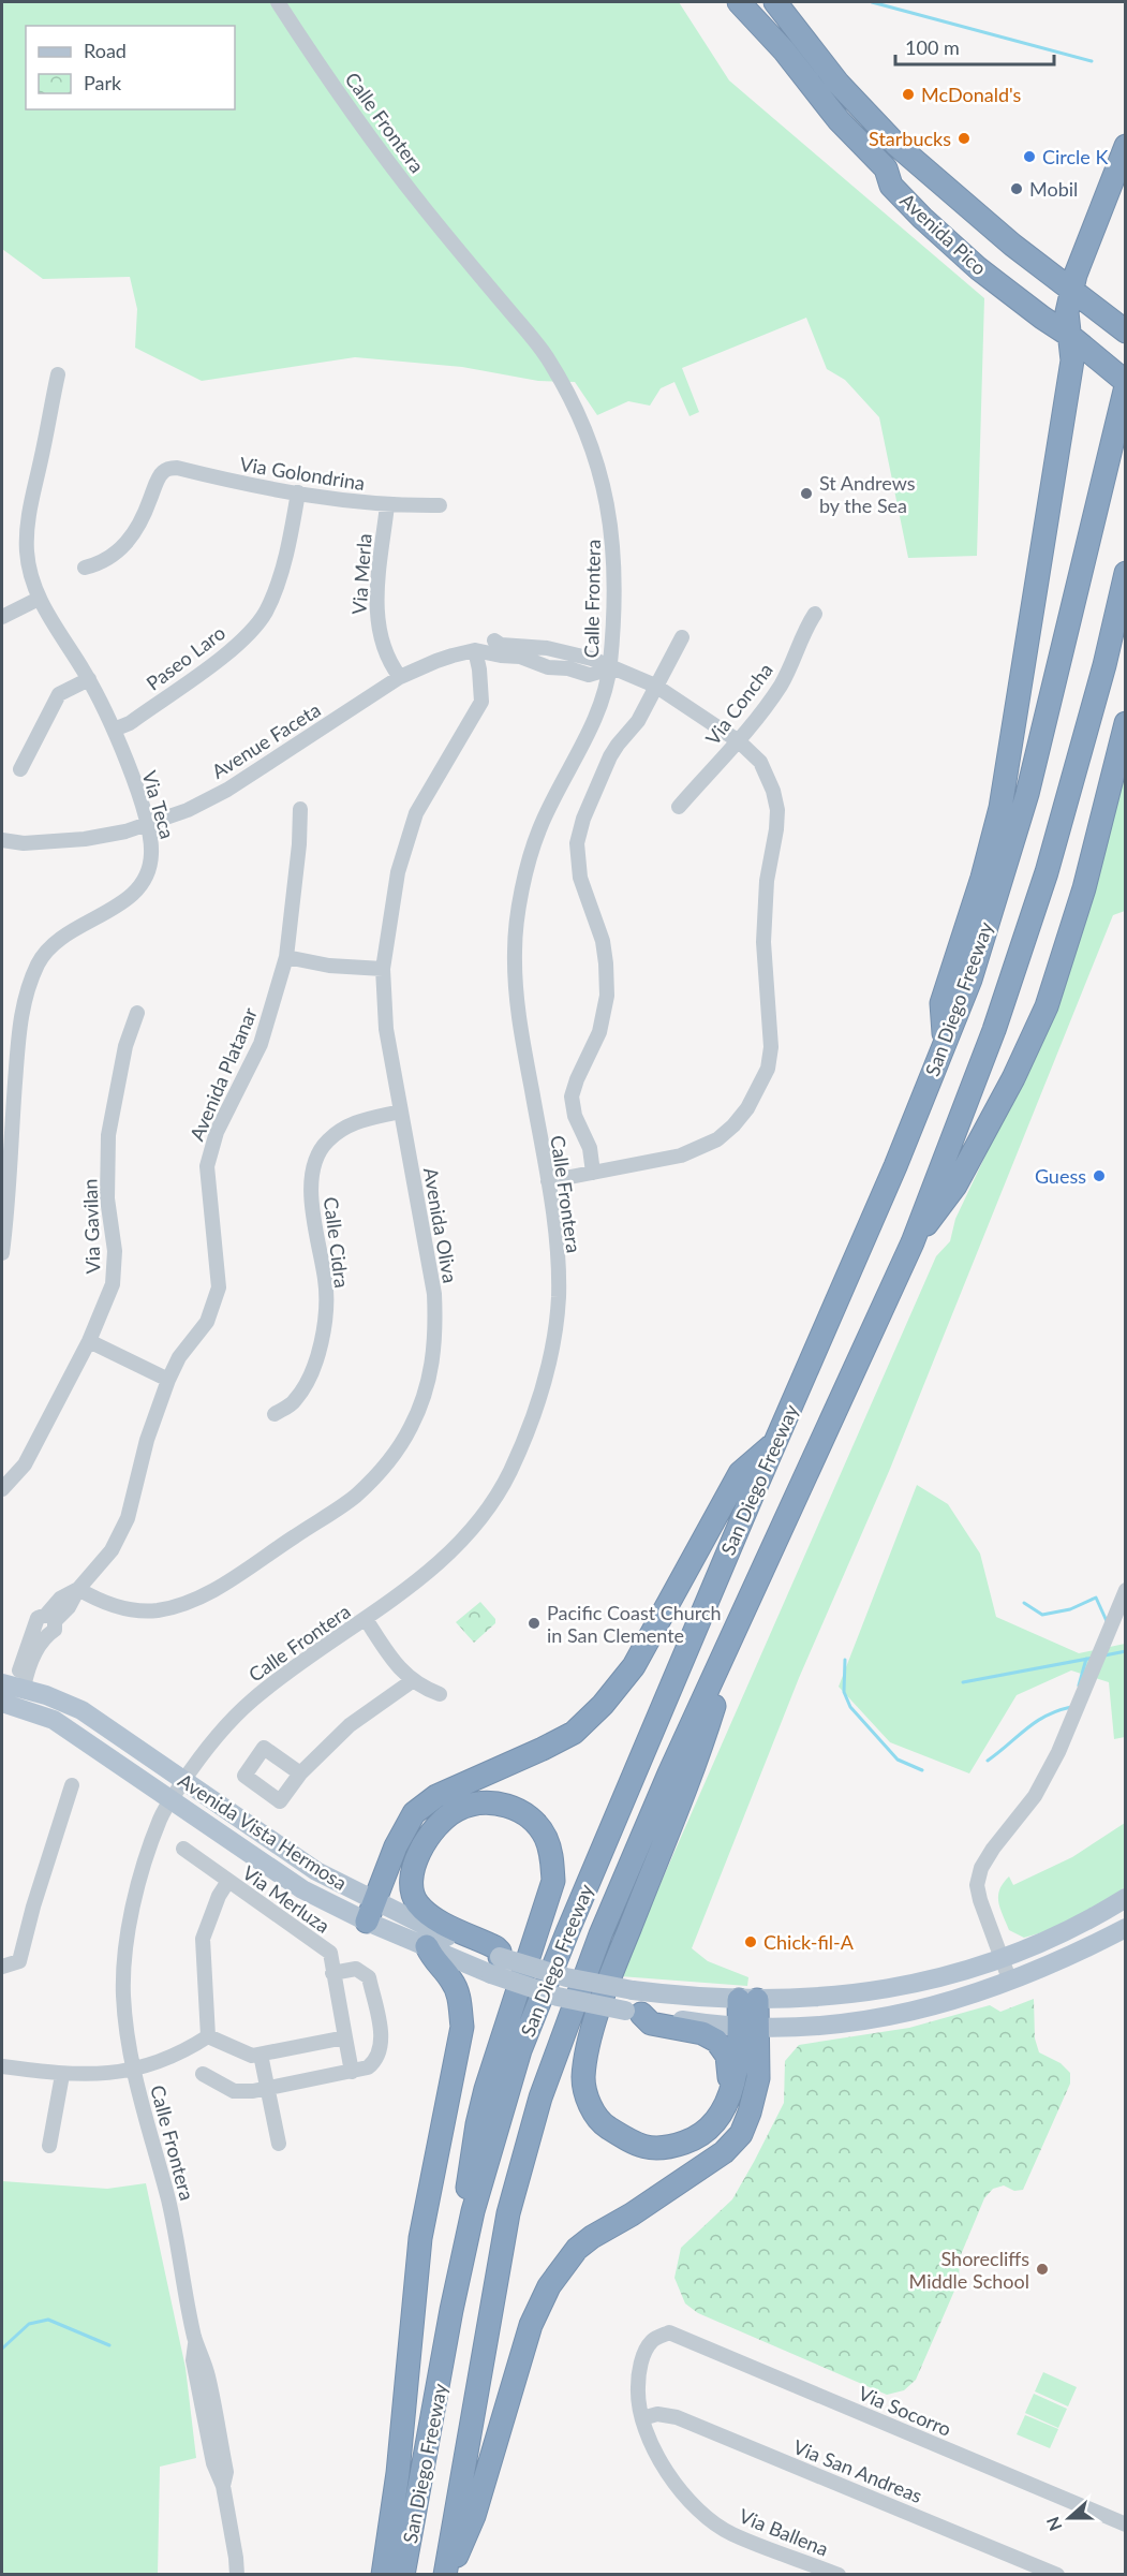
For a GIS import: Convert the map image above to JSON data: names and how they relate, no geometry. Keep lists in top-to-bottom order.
{
  "streets": {
    "highway": ["Avenida Pico", "San Diego Freeway"],
    "main road": ["Avenida Vista Hermosa"],
    "street": [
      "Calle Frontera",
      "Via Golondrina",
      "Via Merla",
      "Paseo Laro",
      "Via Concha",
      "Avenue Faceta",
      "Via Teca",
      "Avenida Platanar",
      "Avenida Oliva",
      "Via Gavilan",
      "Calle Cidra",
      "Via Merluza",
      "Via Socorro",
      "Via San Andreas",
      "Via Ballena"
    ]
  },
  "crossings": [
    ["Calle Frontera", "Avenida Vista Hermosa"],
    ["Via Golondrina", "Via Merla"],
    ["Via Golondrina", "Paseo Laro"],
    ["Via Merla", "Avenue Faceta"],
    ["Paseo Laro", "Via Teca"],
    ["Avenue Faceta", "Via Teca"],
    ["Avenue Faceta", "Avenida Oliva"],
    ["Avenida Platanar", "Avenida Oliva"],
    ["Avenida Platanar", "Avenida Vista Hermosa"],
    ["Avenida Oliva", "Calle Cidra"],
    ["Via Socorro", "Via Ballena"],
    ["Via San Andreas", "Via Ballena"]
  ],
  "places": [
    "McDonald's",
    "Starbucks",
    "Circle K",
    "Mobil",
    "St Andrews by the Sea",
    "Guess",
    "Pacific Coast Church in San Clemente",
    "Chick-fil-A",
    "Shorecliffs Middle School"
  ],
  "legend": ["Road", "Park"],
  "scale_bar": "100 m",
  "north": "left"
}
